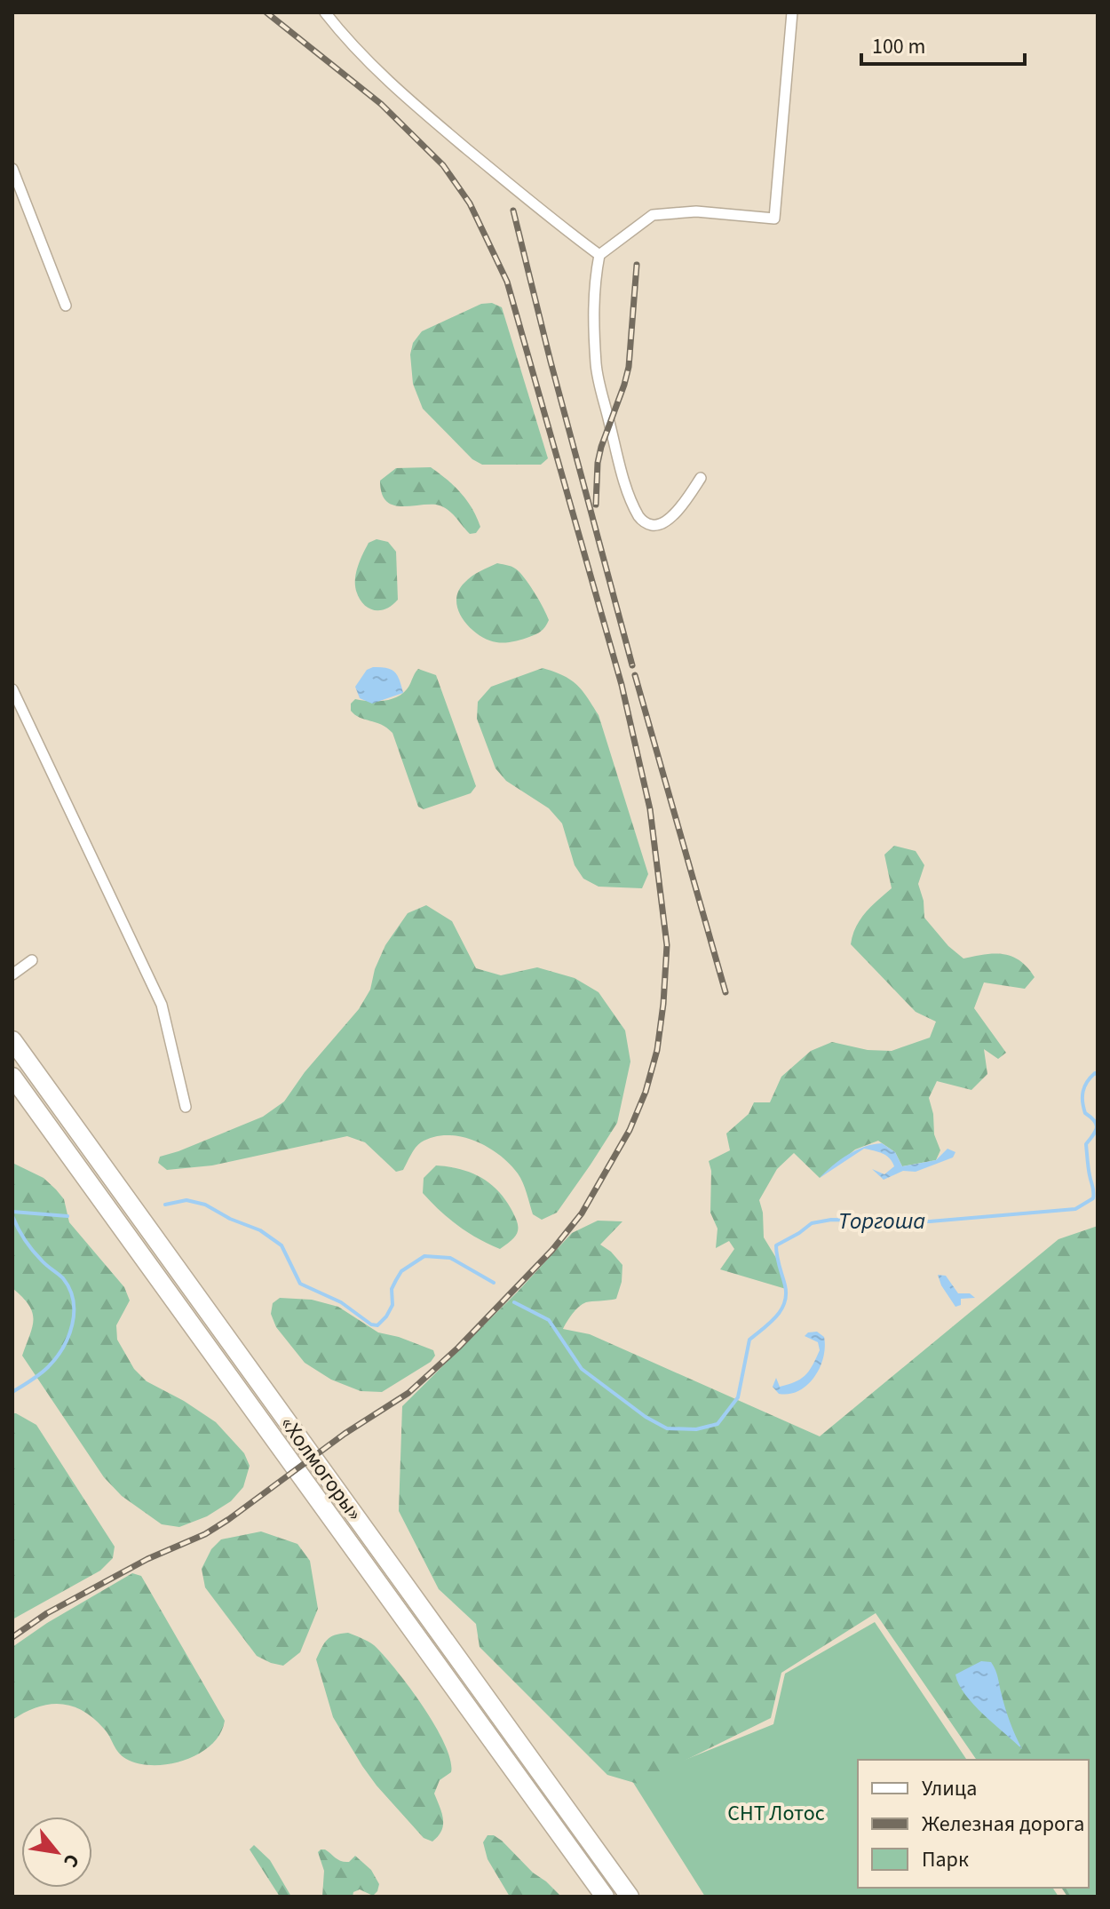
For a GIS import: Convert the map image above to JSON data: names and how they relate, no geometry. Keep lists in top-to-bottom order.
{
  "streets": {
    "highway": ["«Холмогоры»"]
  },
  "water": ["Торгоша"],
  "parks": ["СНТ Лотос"],
  "legend": ["Улица", "Железная дорога", "Парк"],
  "scale_bar": "100 m",
  "north": "bottom right"
}
